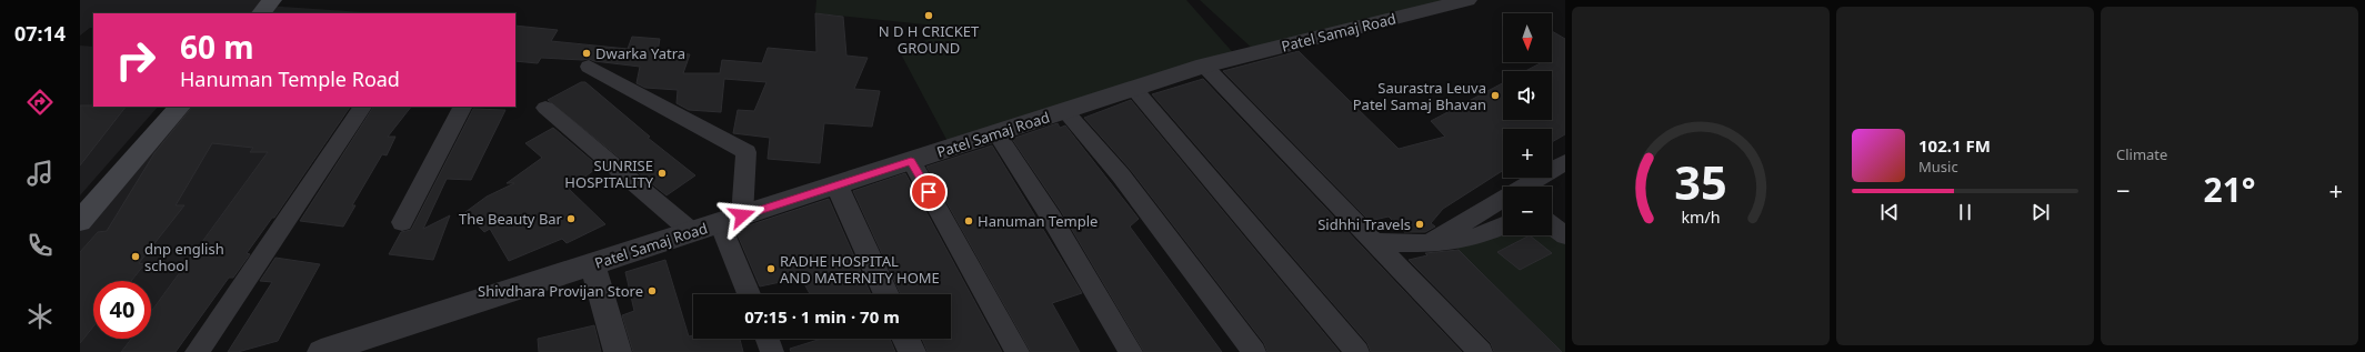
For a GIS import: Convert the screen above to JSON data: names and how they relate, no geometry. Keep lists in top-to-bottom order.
{
  "streets": {
    "street": ["Patel Samaj Road"]
  },
  "places": [
    "N D H CRICKET GROUND",
    "Dwarka Yatra",
    "Saurastra Leuva Patel Samaj Bhavan",
    "SUNRISE HOSPITALITY",
    "The Beauty Bar",
    "Hanuman Temple",
    "Sidhhi Travels",
    "dnp english school",
    "RADHE HOSPITAL AND MATERNITY HOME",
    "Shivdhara Provijan Store"
  ],
  "north": "bottom",
  "page": {
    "tabs": "07:14",
    "tile": "Climate",
    "map_buttons": ["+", "−"],
    "turn": ["60 m", "Hanuman Temple Road"],
    "song": ["102.1 FM", "Music"],
    "heat": ["−", "21°", "+"],
    "limit": "40",
    "trip": "07:15 · 1 min · 70 m",
    "gauge": ["35", "km/h"]
  }
}
